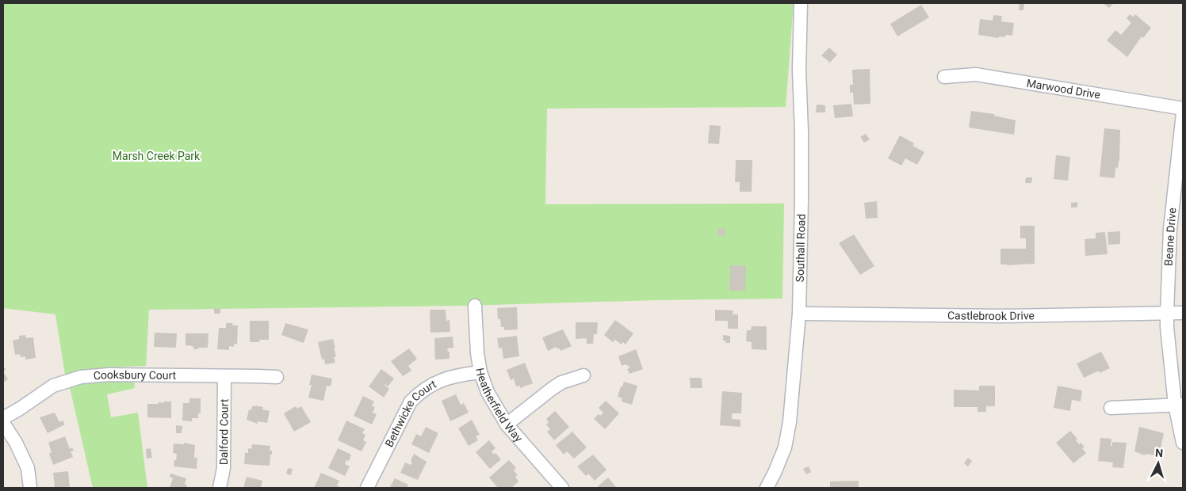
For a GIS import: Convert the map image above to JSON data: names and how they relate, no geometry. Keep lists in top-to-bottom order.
{
  "streets": {
    "street": [
      "Marwood Drive",
      "Beane Drive",
      "Southall Road",
      "Castlebrook Drive",
      "Cooksbury Court",
      "Heatherfield Way",
      "Bethwicke Court",
      "Dalford Court"
    ]
  },
  "crossings": [
    ["Beane Drive", "Castlebrook Drive"],
    ["Southall Road", "Castlebrook Drive"],
    ["Cooksbury Court", "Dalford Court"],
    ["Heatherfield Way", "Bethwicke Court"]
  ],
  "parks": ["Marsh Creek Park"],
  "north": "top"
}
